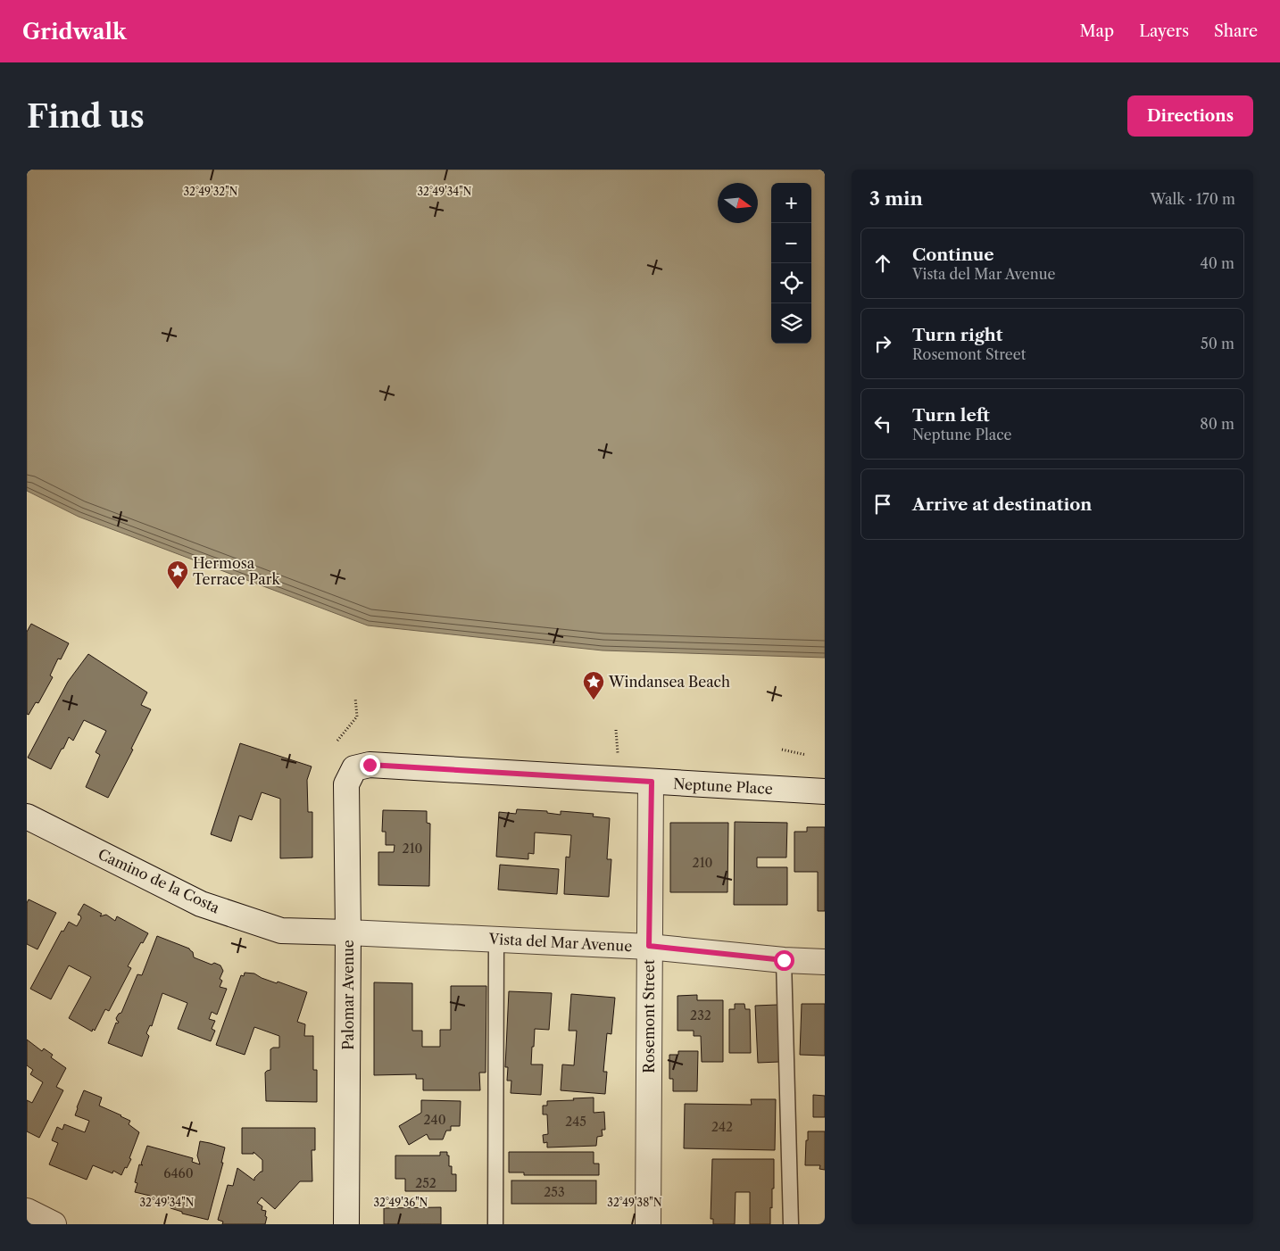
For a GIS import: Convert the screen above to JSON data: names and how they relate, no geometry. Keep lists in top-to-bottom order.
{
  "streets": {
    "street": [
      "Neptune Place",
      "Camino de la Costa",
      "Vista del Mar Avenue",
      "Palomar Avenue",
      "Rosemont Street"
    ]
  },
  "crossings": [
    ["Neptune Place", "Palomar Avenue"],
    ["Neptune Place", "Rosemont Street"],
    ["Camino de la Costa", "Vista del Mar Avenue"],
    ["Camino de la Costa", "Palomar Avenue"],
    ["Vista del Mar Avenue", "Palomar Avenue"],
    ["Vista del Mar Avenue", "Rosemont Street"]
  ],
  "places": {
    "place": ["Hermosa Terrace Park", "Windansea Beach"]
  },
  "house_numbers": [
    "210",
    "210",
    "232",
    "240",
    "245",
    "242",
    "6460",
    "252",
    "253"
  ],
  "north": "right",
  "page": {
    "header": "Gridwalk",
    "nav": ["Map", "Layers", "Share"],
    "buttons": "Directions",
    "title": "Find us",
    "heading": ["3 min", "Walk · 170 m"],
    "map_buttons": ["+", "−"],
    "list": [
      ["Continue", "Vista del Mar Avenue", "40 m"],
      ["Turn right", "Rosemont Street", "50 m"],
      ["Turn left", "Neptune Place", "80 m"],
      "Arrive at destination"
    ]
  },
  "coordinates": [
    "32°49'32\"N",
    "32°49'34\"N",
    "32°49'36\"N",
    "32°49'38\"N"
  ]
}
